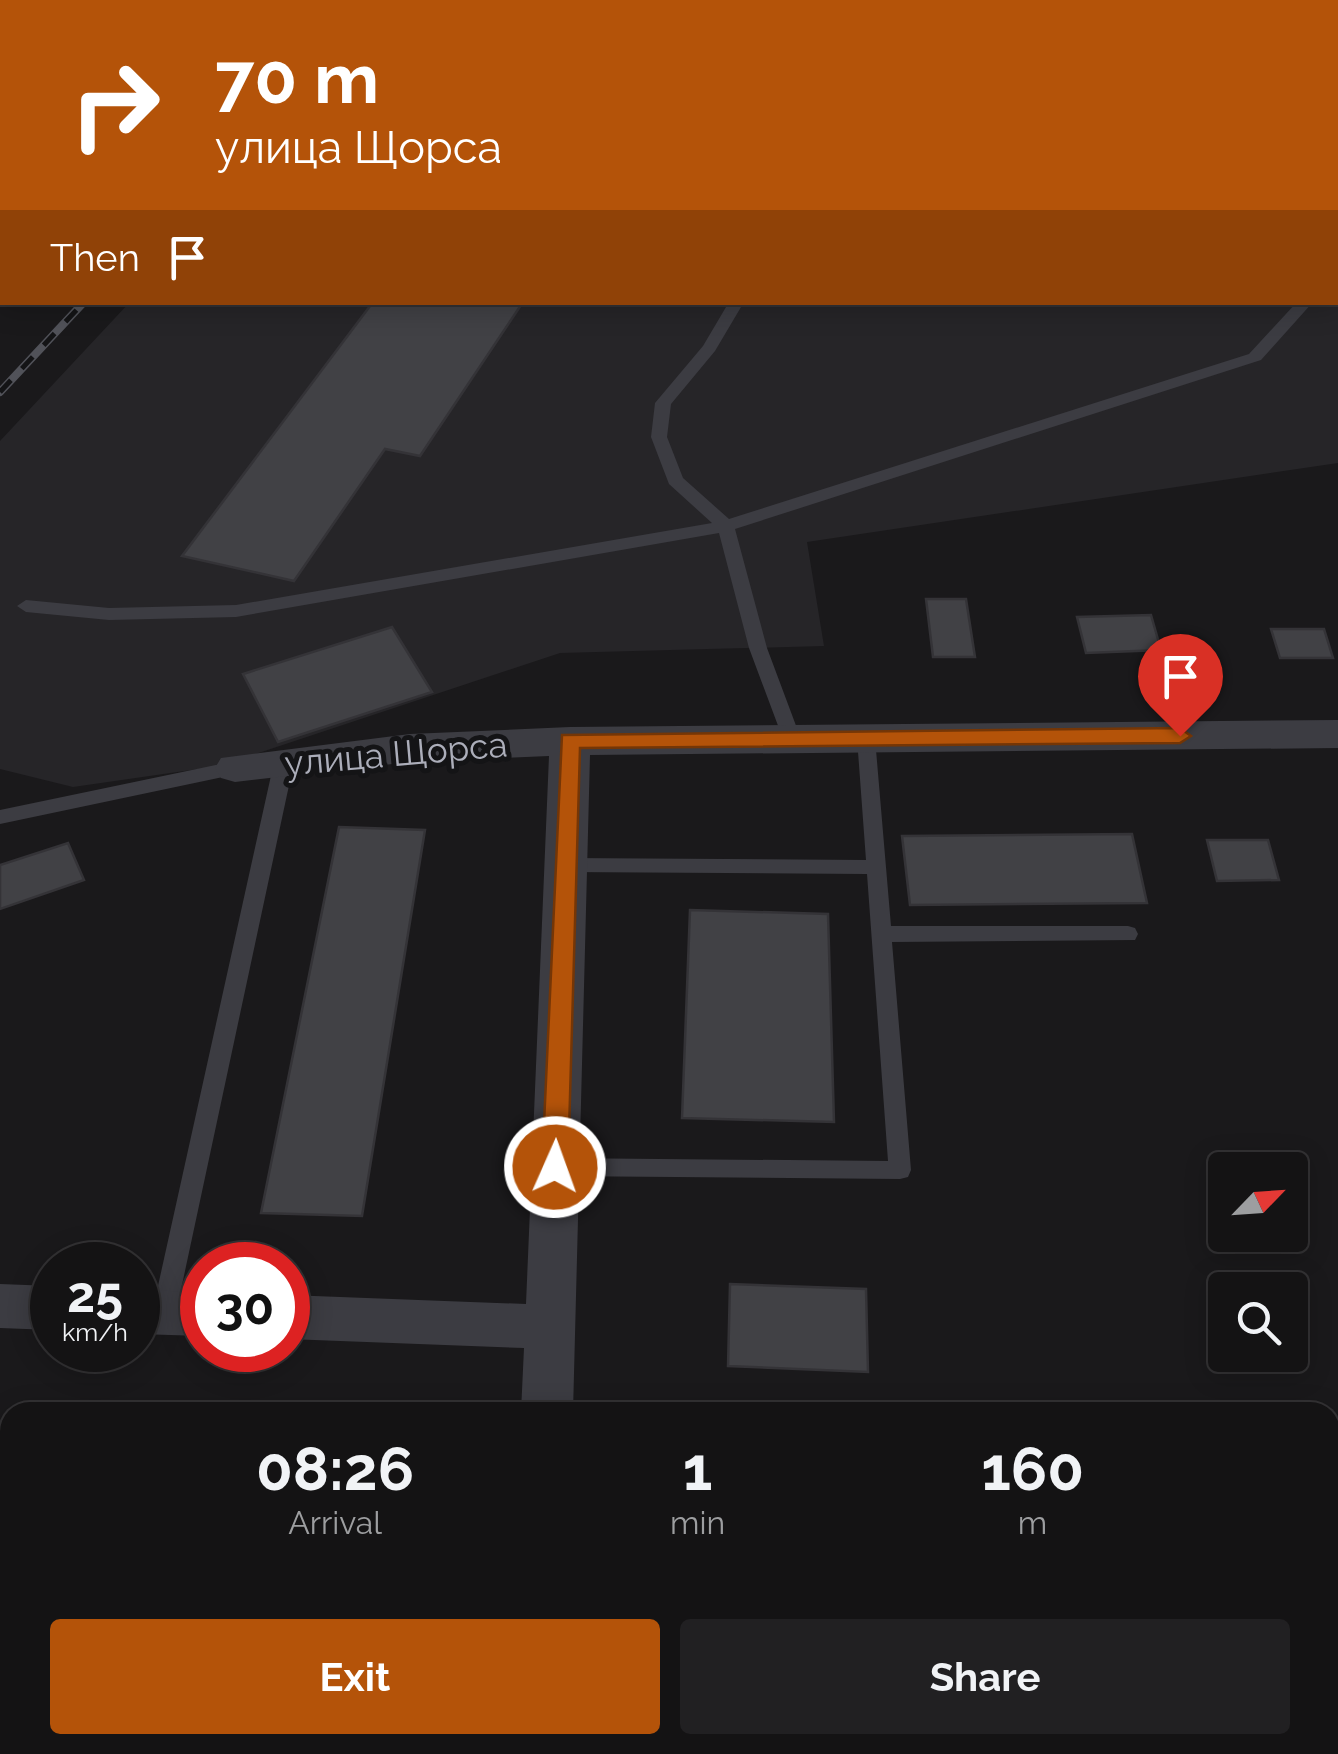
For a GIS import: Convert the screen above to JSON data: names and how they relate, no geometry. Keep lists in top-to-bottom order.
{
  "streets": {
    "street": ["улица Щорса"]
  },
  "north": "top right",
  "page": {
    "turn": ["70 m", "улица Щорса"],
    "then": "Then",
    "speed": "25 km/h",
    "limit": "30",
    "eta": [
      "08:26",
      "Arrival",
      "1",
      "min",
      "160",
      "m"
    ],
    "buttons": ["Exit", "Share"]
  }
}
